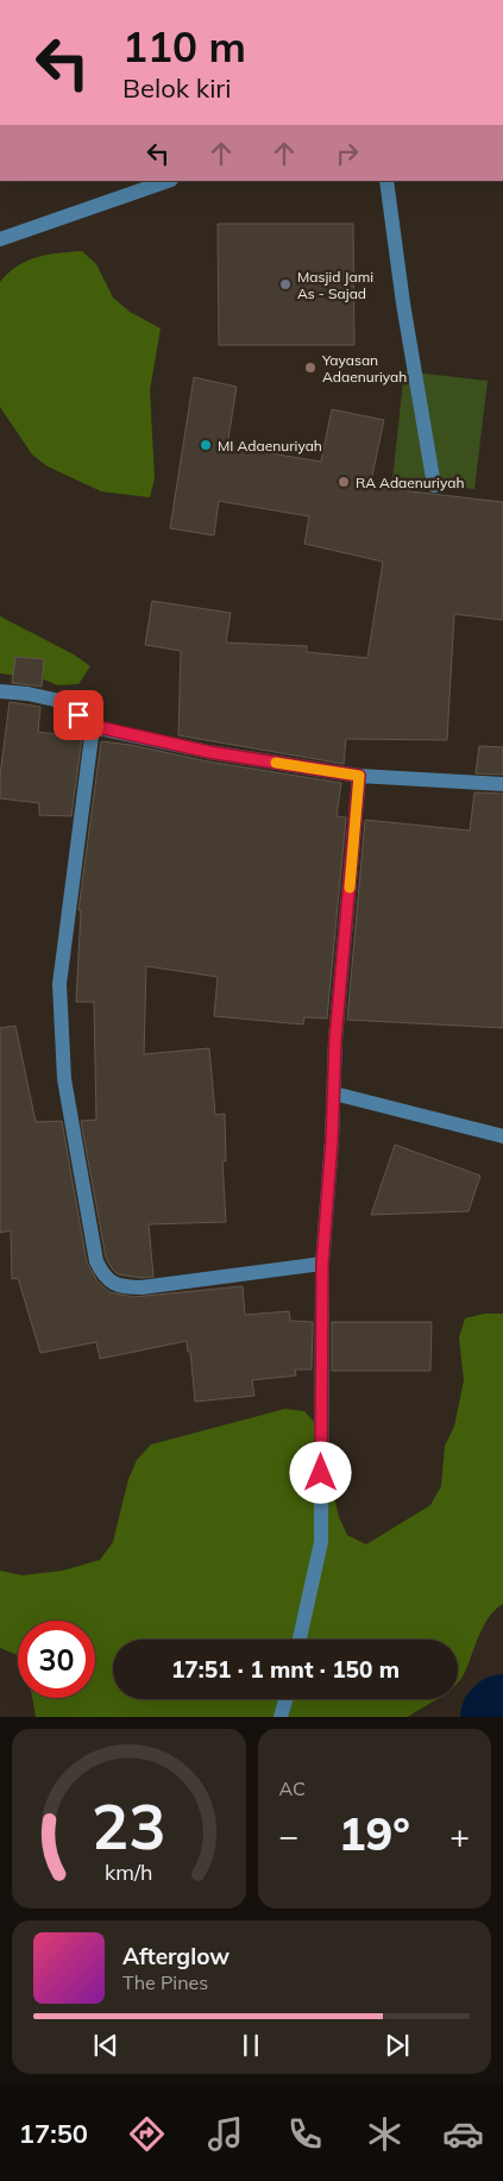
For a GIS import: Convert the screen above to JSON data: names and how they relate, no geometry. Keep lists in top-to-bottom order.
{
  "places": [
    "Masjid Jami As - Sajad",
    "Yayasan Adaenuriyah",
    "MI Adaenuriyah",
    "RA Adaenuriyah"
  ],
  "page": {
    "turn": ["110 m", "Belok kiri"],
    "limit": "30",
    "trip": "17:51 · 1 mnt · 150 m",
    "tile": "AC",
    "heat": ["−", "19°", "+"],
    "song": ["Afterglow", "The Pines"],
    "tabs": "17:50",
    "gauge": ["23", "km/h"]
  }
}
